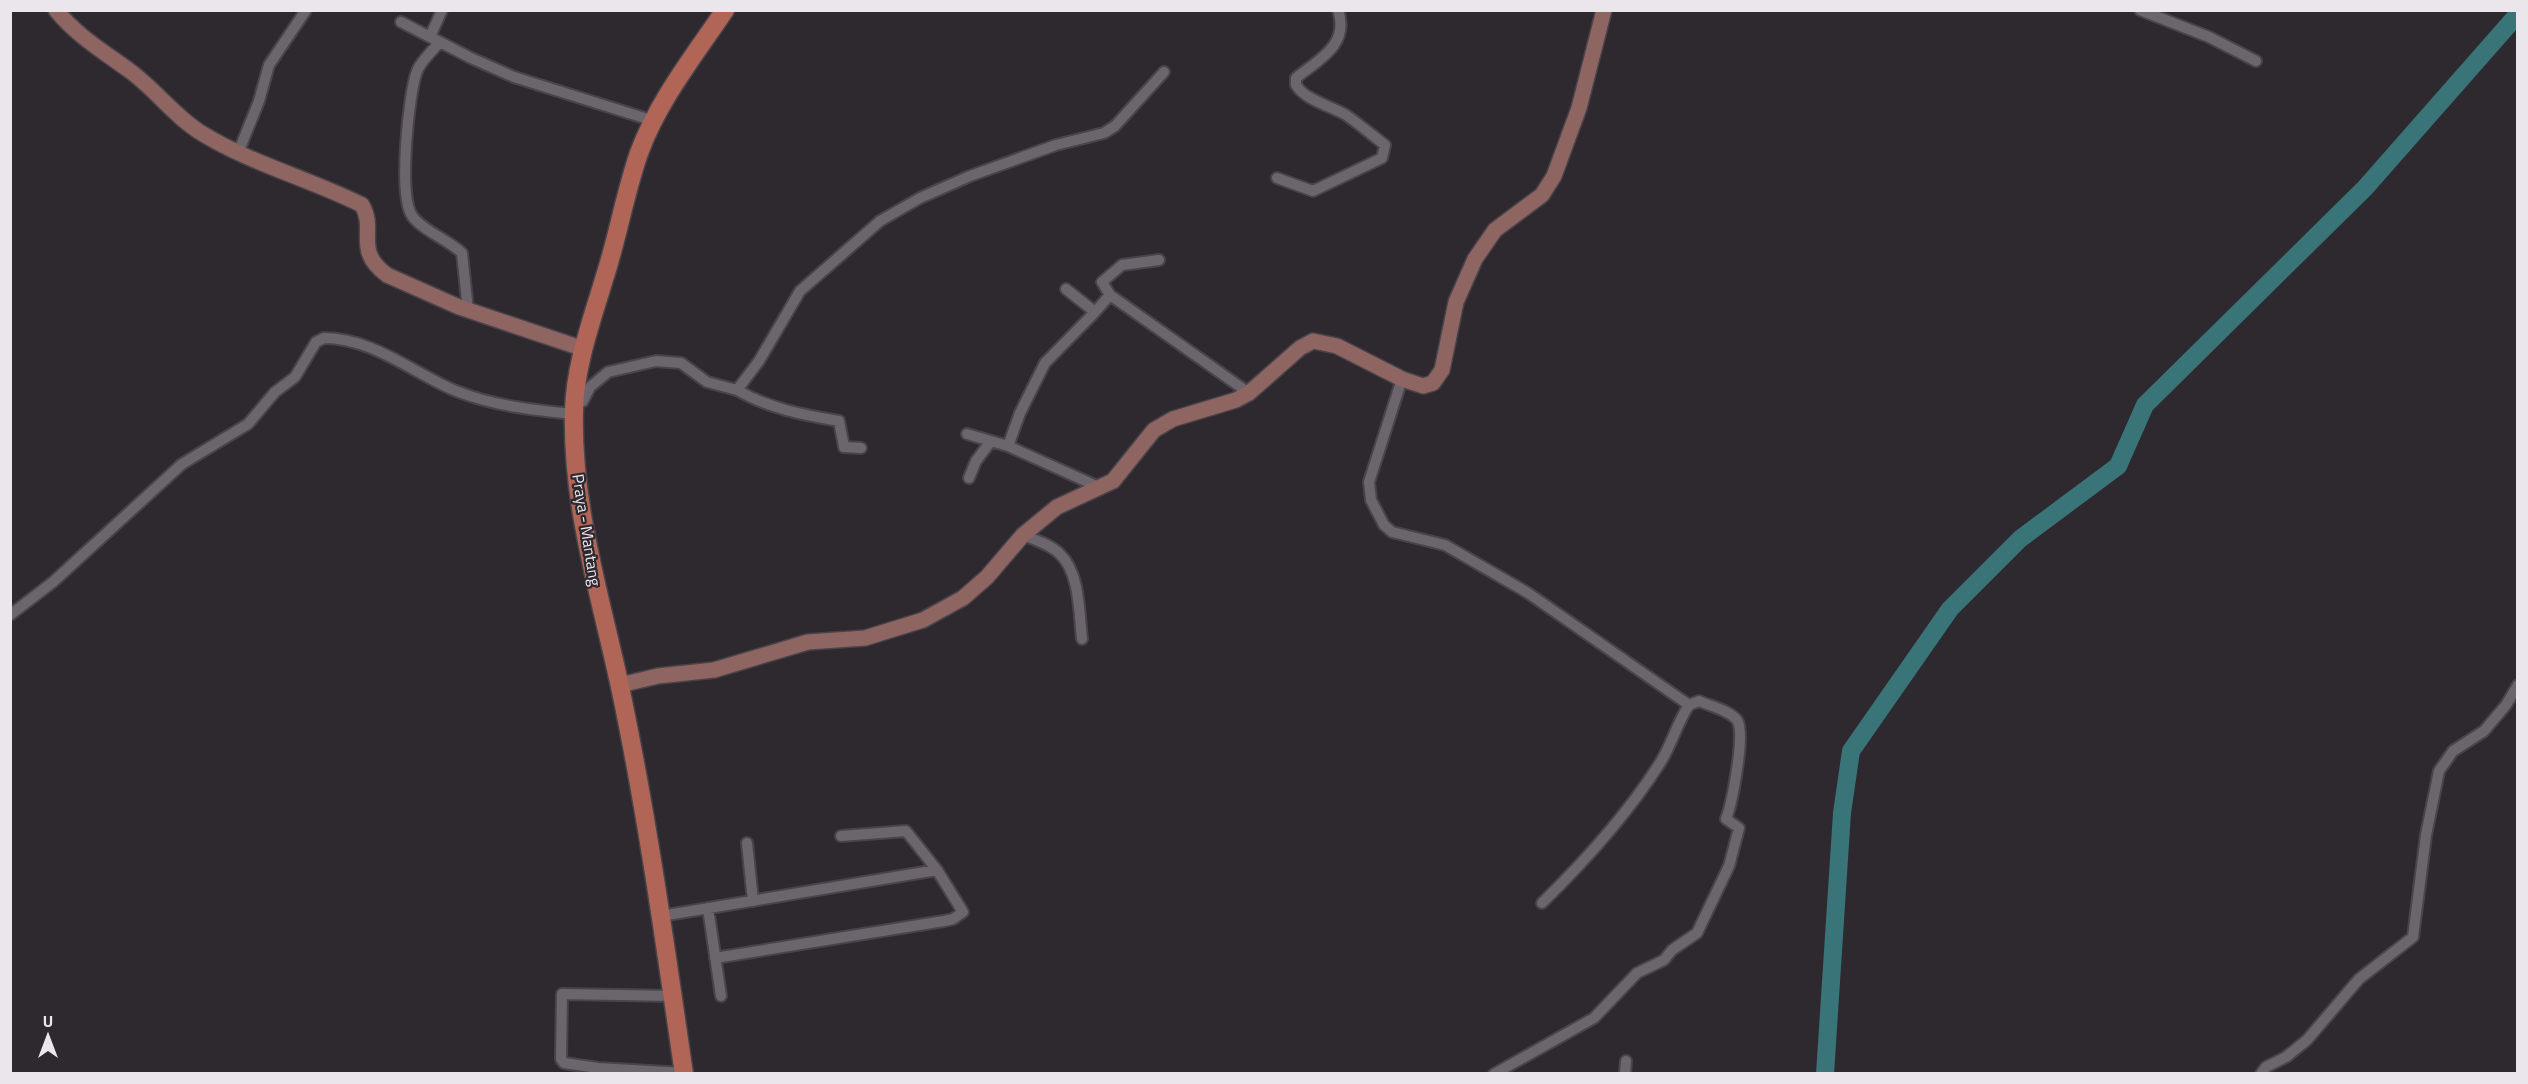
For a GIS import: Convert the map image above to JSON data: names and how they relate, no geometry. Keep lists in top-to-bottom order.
{
  "streets": {
    "main road": ["Praya - Mantang"]
  },
  "north": "top"
}
